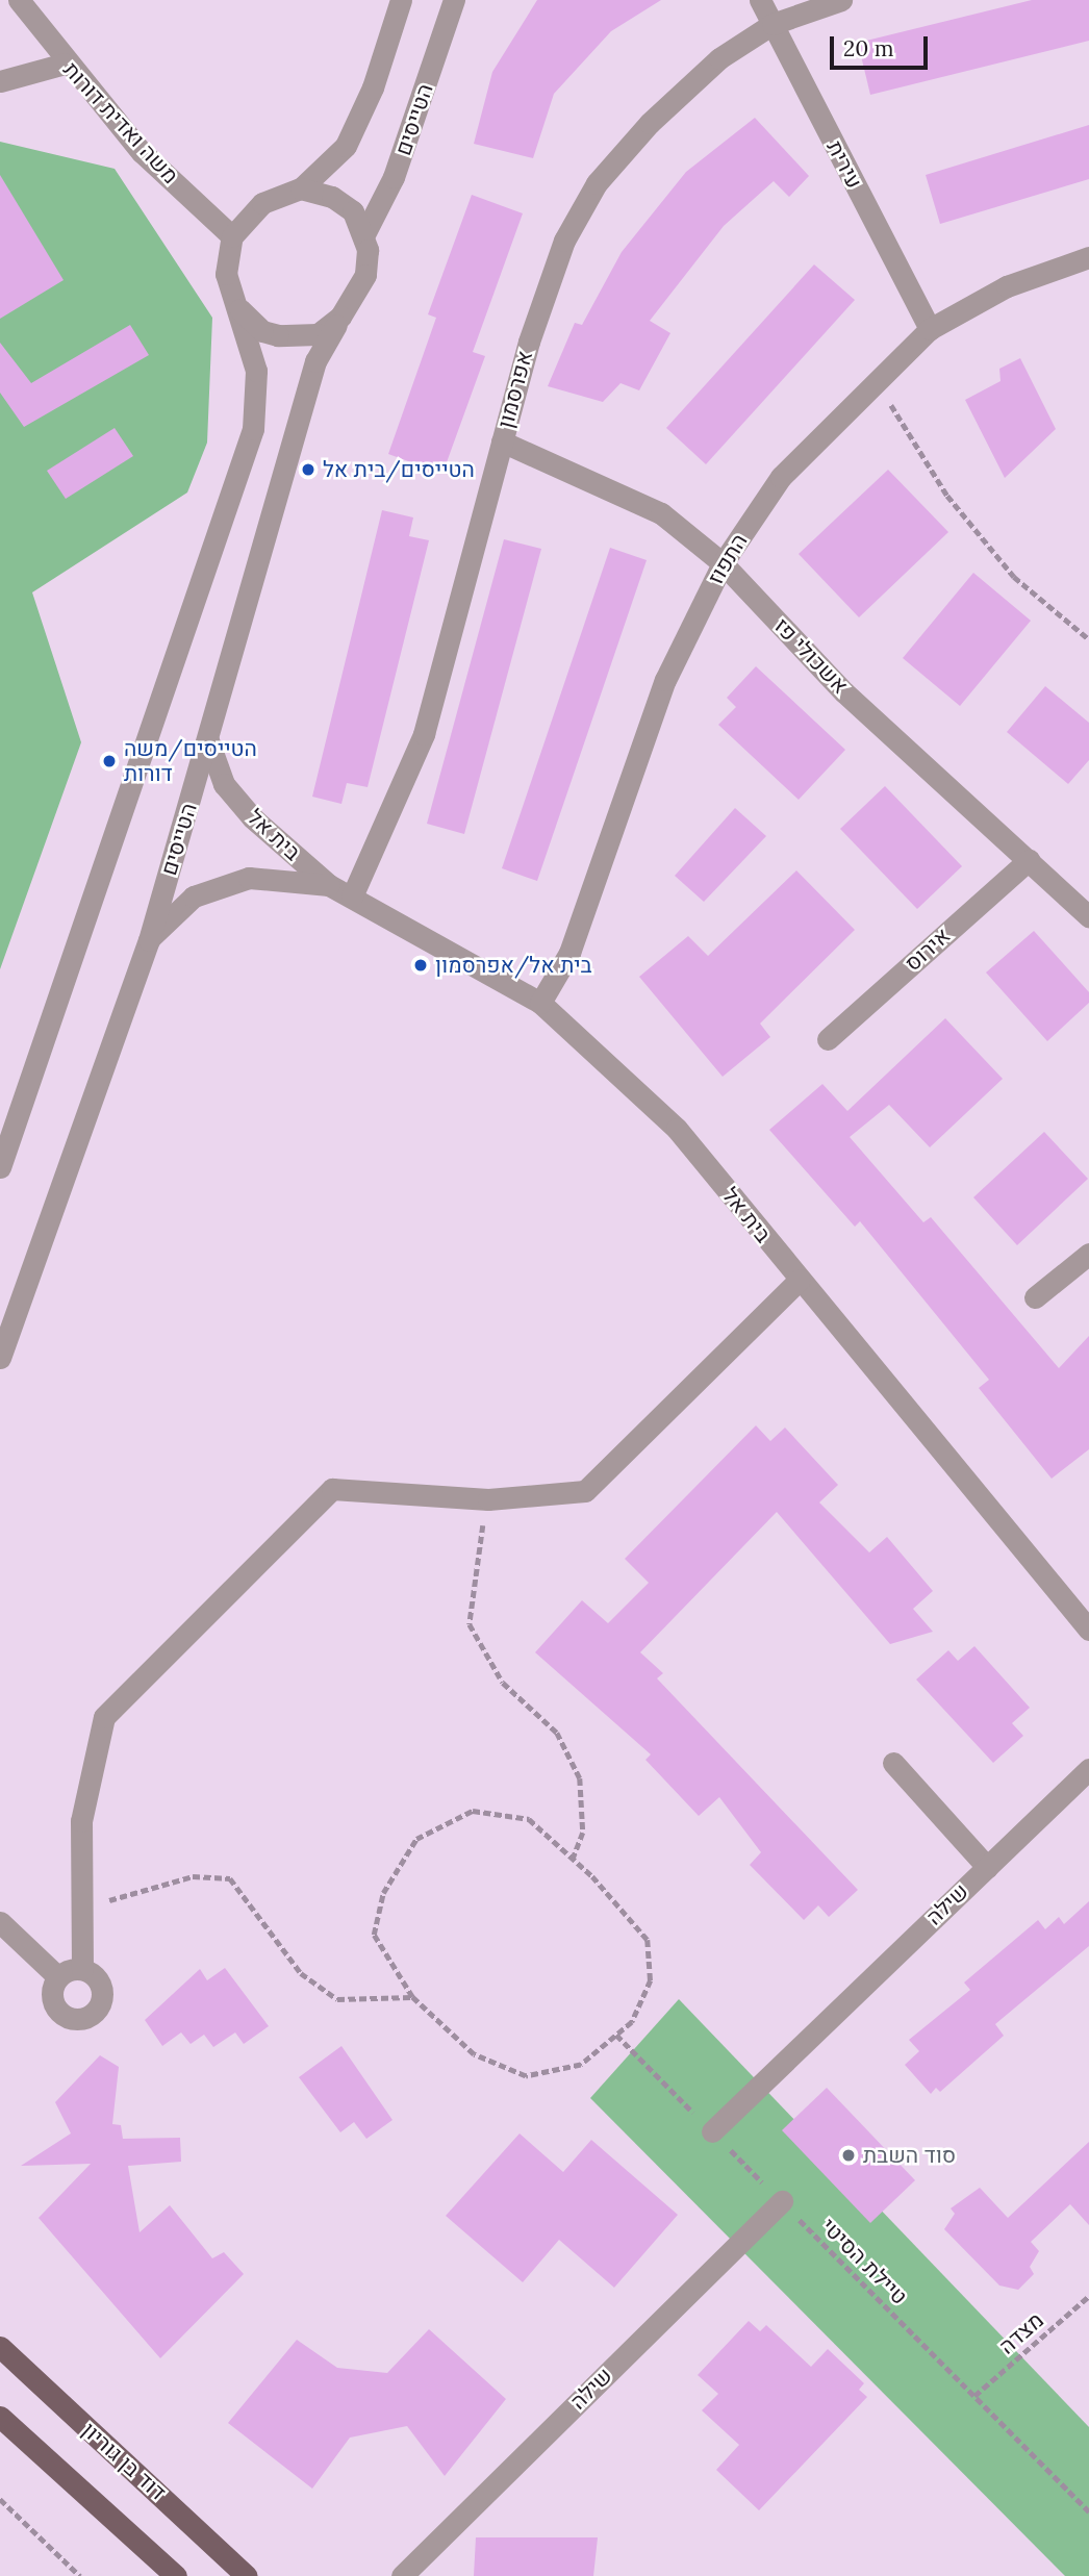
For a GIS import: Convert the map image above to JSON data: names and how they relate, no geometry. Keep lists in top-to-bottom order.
{
  "streets": {
    "main road": ["דוד בן גוריון"],
    "street": [
      "הטייסים",
      "משה ואדית דורות",
      "עירית",
      "אפרסמון",
      "התפוז",
      "אשכולי פז",
      "בית אל",
      "אירוס",
      "שילה"
    ],
    "path": ["טיילת הסיטי", "מצדה"]
  },
  "crossings": [
    ["הטייסים", "משה ואדית דורות"],
    ["הטייסים", "בית אל"],
    ["עירית", "אפרסמון"],
    ["עירית", "התפוז"],
    ["אפרסמון", "אשכולי פז"],
    ["אפרסמון", "בית אל"],
    ["התפוז", "אשכולי פז"],
    ["התפוז", "בית אל"],
    ["אשכולי פז", "אירוס"],
    ["שילה", "טיילת הסיטי"],
    ["טיילת הסיטי", "מצדה"]
  ],
  "places": [
    "הטייסים/בית אל",
    "הטייסים/משה דורות",
    "בית אל/אפרסמון",
    "סוד השבת"
  ],
  "scale_bar": "20 m"
}
